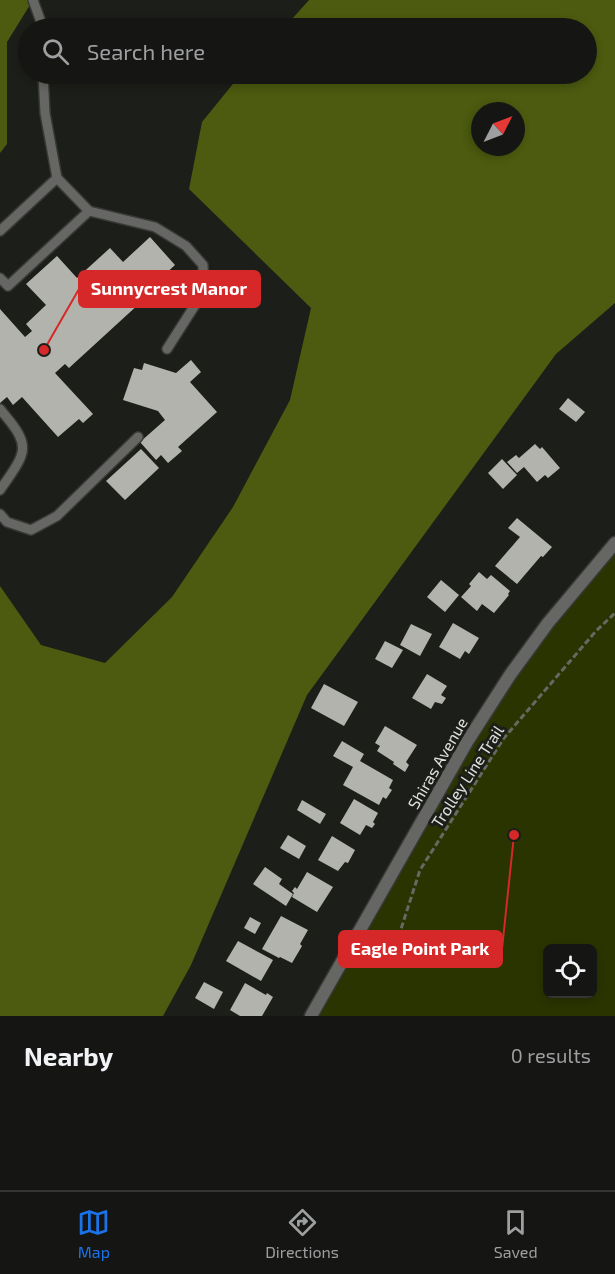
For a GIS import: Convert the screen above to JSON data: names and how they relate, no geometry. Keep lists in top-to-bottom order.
{
  "streets": {
    "street": ["Shiras Avenue"],
    "path": ["Trolley Line Trail"]
  },
  "places": ["Sunnycrest Manor", "Eagle Point Park"],
  "north": "top right",
  "page": {
    "search": "Search here",
    "heading": ["Nearby", "0 results"],
    "nav": ["Map", "Directions", "Saved"]
  }
}
